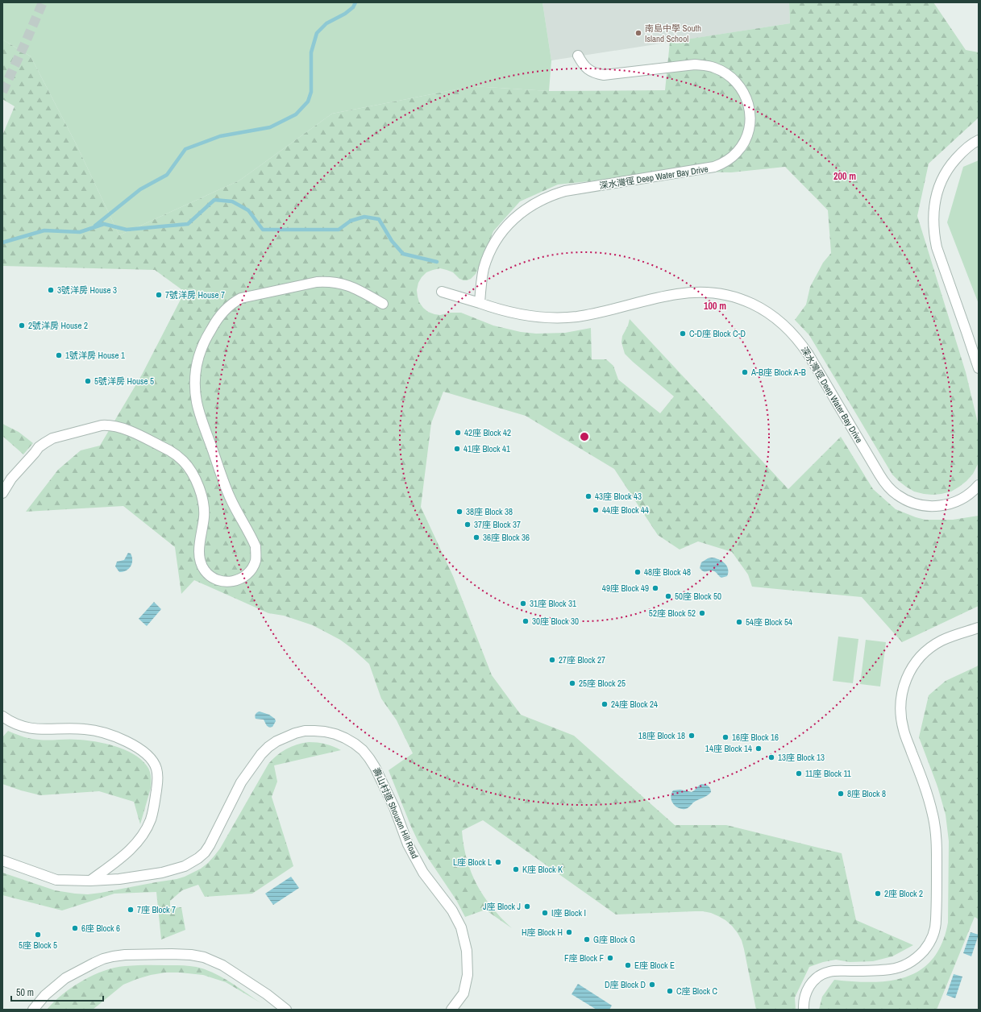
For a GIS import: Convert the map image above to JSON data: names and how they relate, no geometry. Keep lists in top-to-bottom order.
{
  "streets": {
    "street": ["深水灣徑 Deep Water Bay Drive", "壽山村道 Shouson Hill Road"]
  },
  "places": [
    "南島中學 South Island School",
    "3號洋房 House 3",
    "7號洋房 House 7",
    "2號洋房 House 2",
    "C-D座 Block C-D",
    "1號洋房 House 1",
    "A-B座 Block A-B",
    "5號洋房 House 5",
    "42座 Block 42",
    "41座 Block 41",
    "43座 Block 43",
    "44座 Block 44",
    "38座 Block 38",
    "37座 Block 37",
    "36座 Block 36",
    "48座 Block 48",
    "49座 Block 49",
    "50座 Block 50",
    "31座 Block 31",
    "52座 Block 52",
    "30座 Block 30",
    "54座 Block 54",
    "27座 Block 27",
    "25座 Block 25",
    "24座 Block 24",
    "18座 Block 18",
    "16座 Block 16",
    "14座 Block 14",
    "13座 Block 13",
    "11座 Block 11",
    "8座 Block 8",
    "L座 Block L",
    "K座 Block K",
    "2座 Block 2",
    "J座 Block J",
    "7座 Block 7",
    "I座 Block I",
    "6座 Block 6",
    "H座 Block H",
    "5座 Block 5",
    "G座 Block G",
    "F座 Block F",
    "E座 Block E",
    "D座 Block D",
    "C座 Block C"
  ],
  "scale_bar": "50 m",
  "rings": ["200 m", "100 m"]
}
